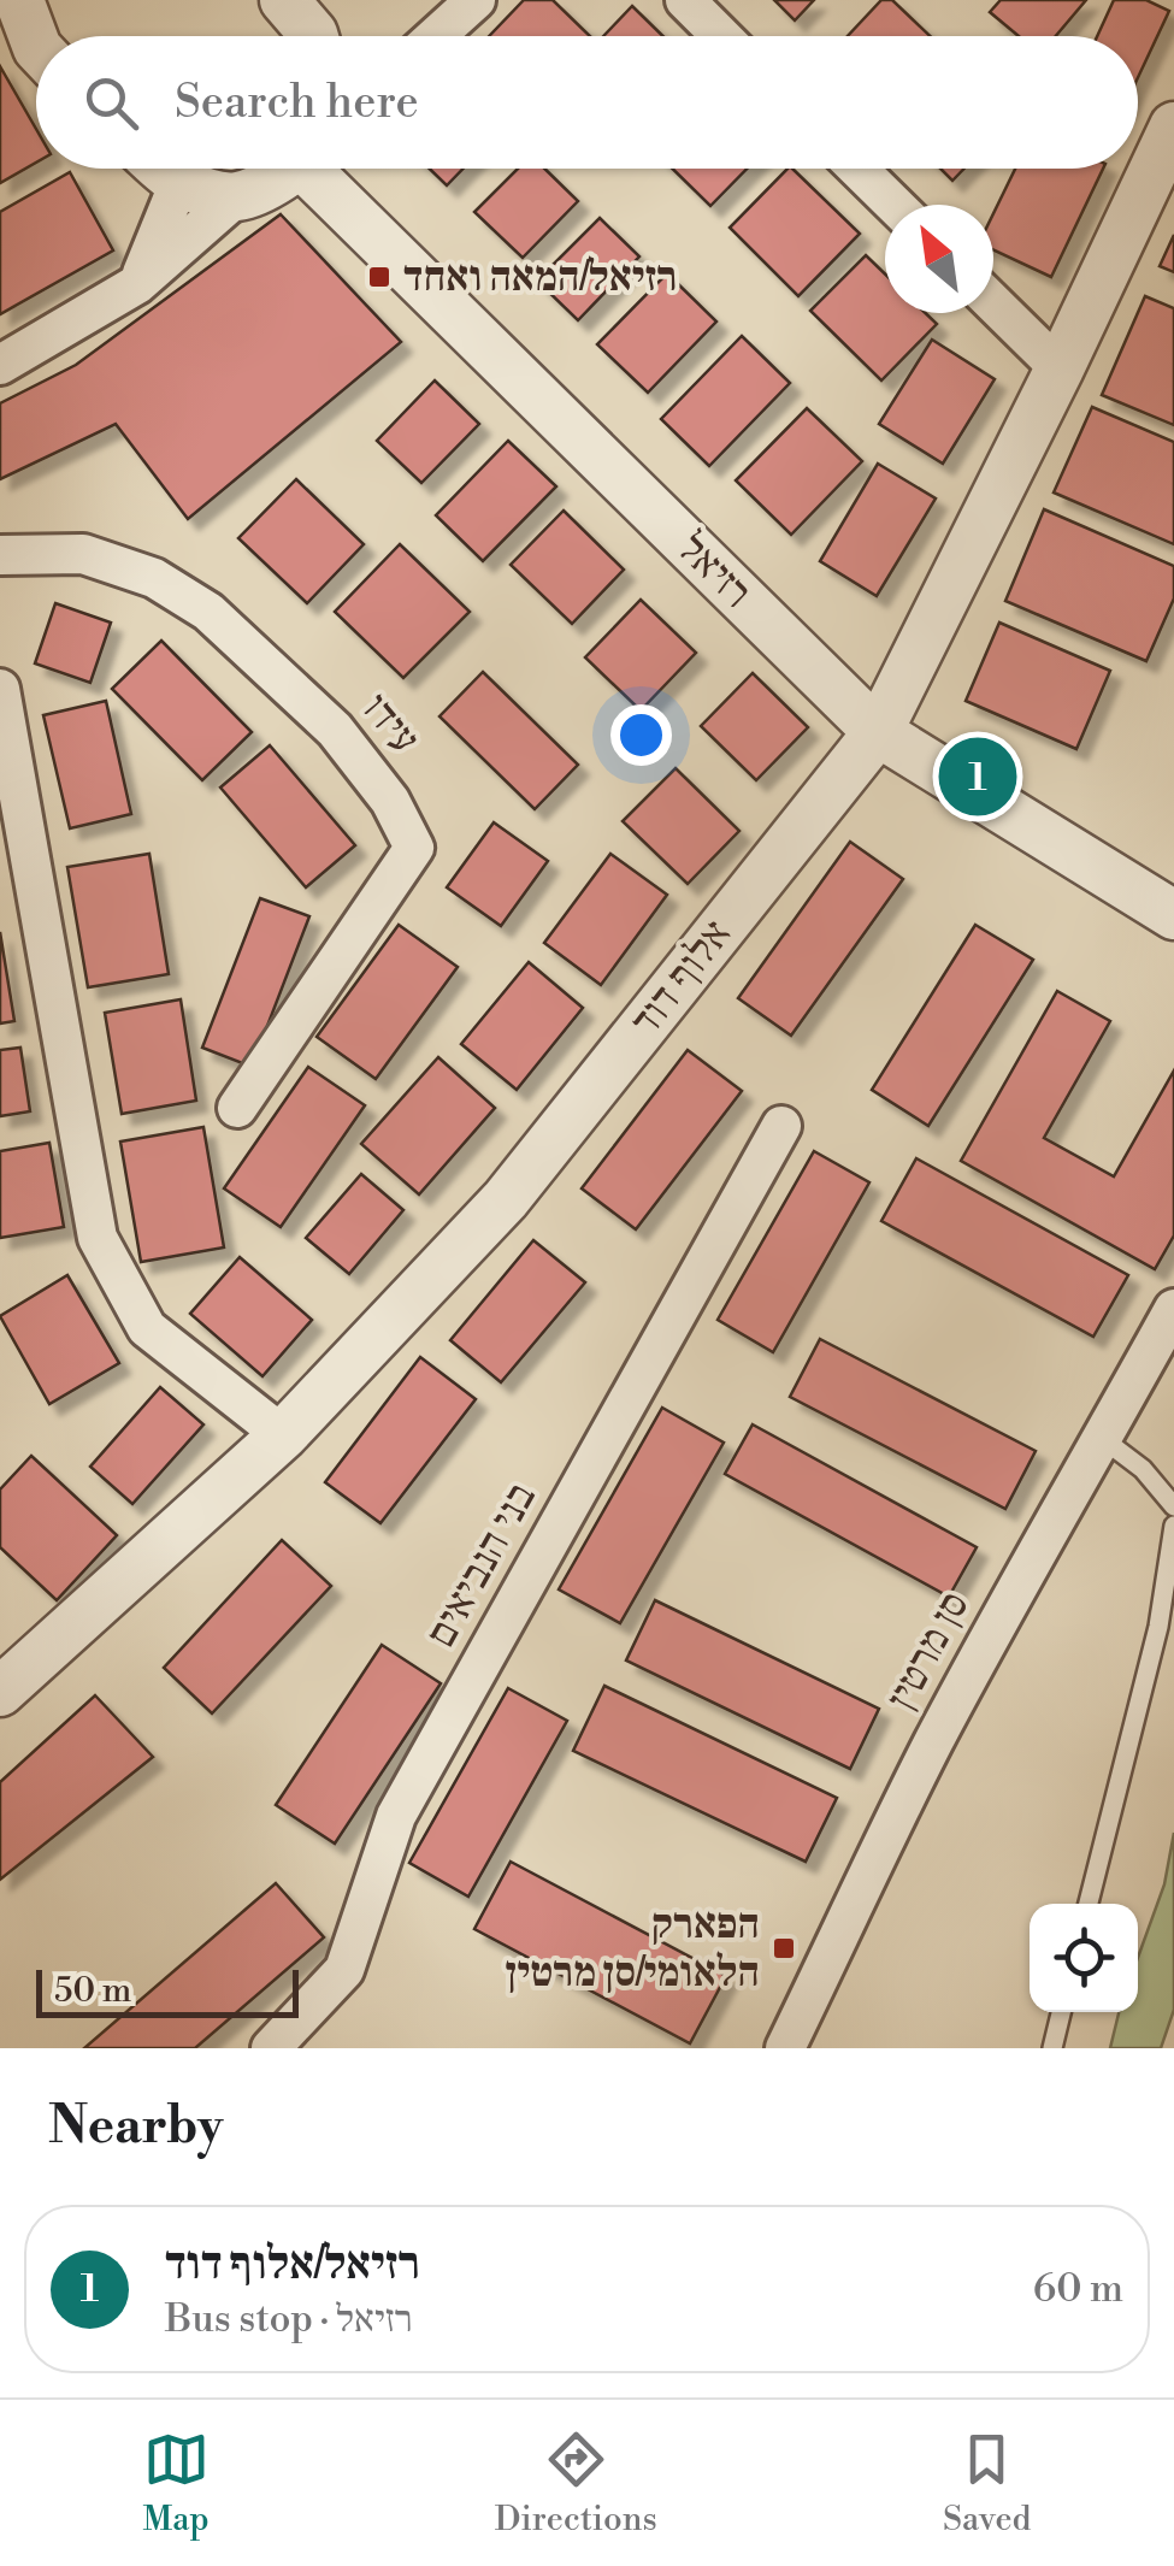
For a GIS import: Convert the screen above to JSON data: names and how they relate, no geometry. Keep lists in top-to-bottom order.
{
  "streets": {
    "street": [
      "רזיאל",
      "עידו",
      "אלוף דוד",
      "בני הנביאים",
      "סן מרטין"
    ]
  },
  "crossings": [
    ["רזיאל", "אלוף דוד"]
  ],
  "places": {
    "transit": ["רזיאל/המאה ואחד", "הפארק הלאומי/סן מרטין"]
  },
  "scale_bar": "50 m",
  "north": "top left",
  "page": {
    "search": "Search here",
    "pins": "1",
    "scale": "50 m",
    "heading": "Nearby",
    "list": [
      {
        "mark": "1",
        "name": "רזיאל/אלוף דוד",
        "note": "Bus stop · רזיאל",
        "value": "60 m"
      }
    ],
    "nav": ["Map", "Directions", "Saved"]
  }
}
